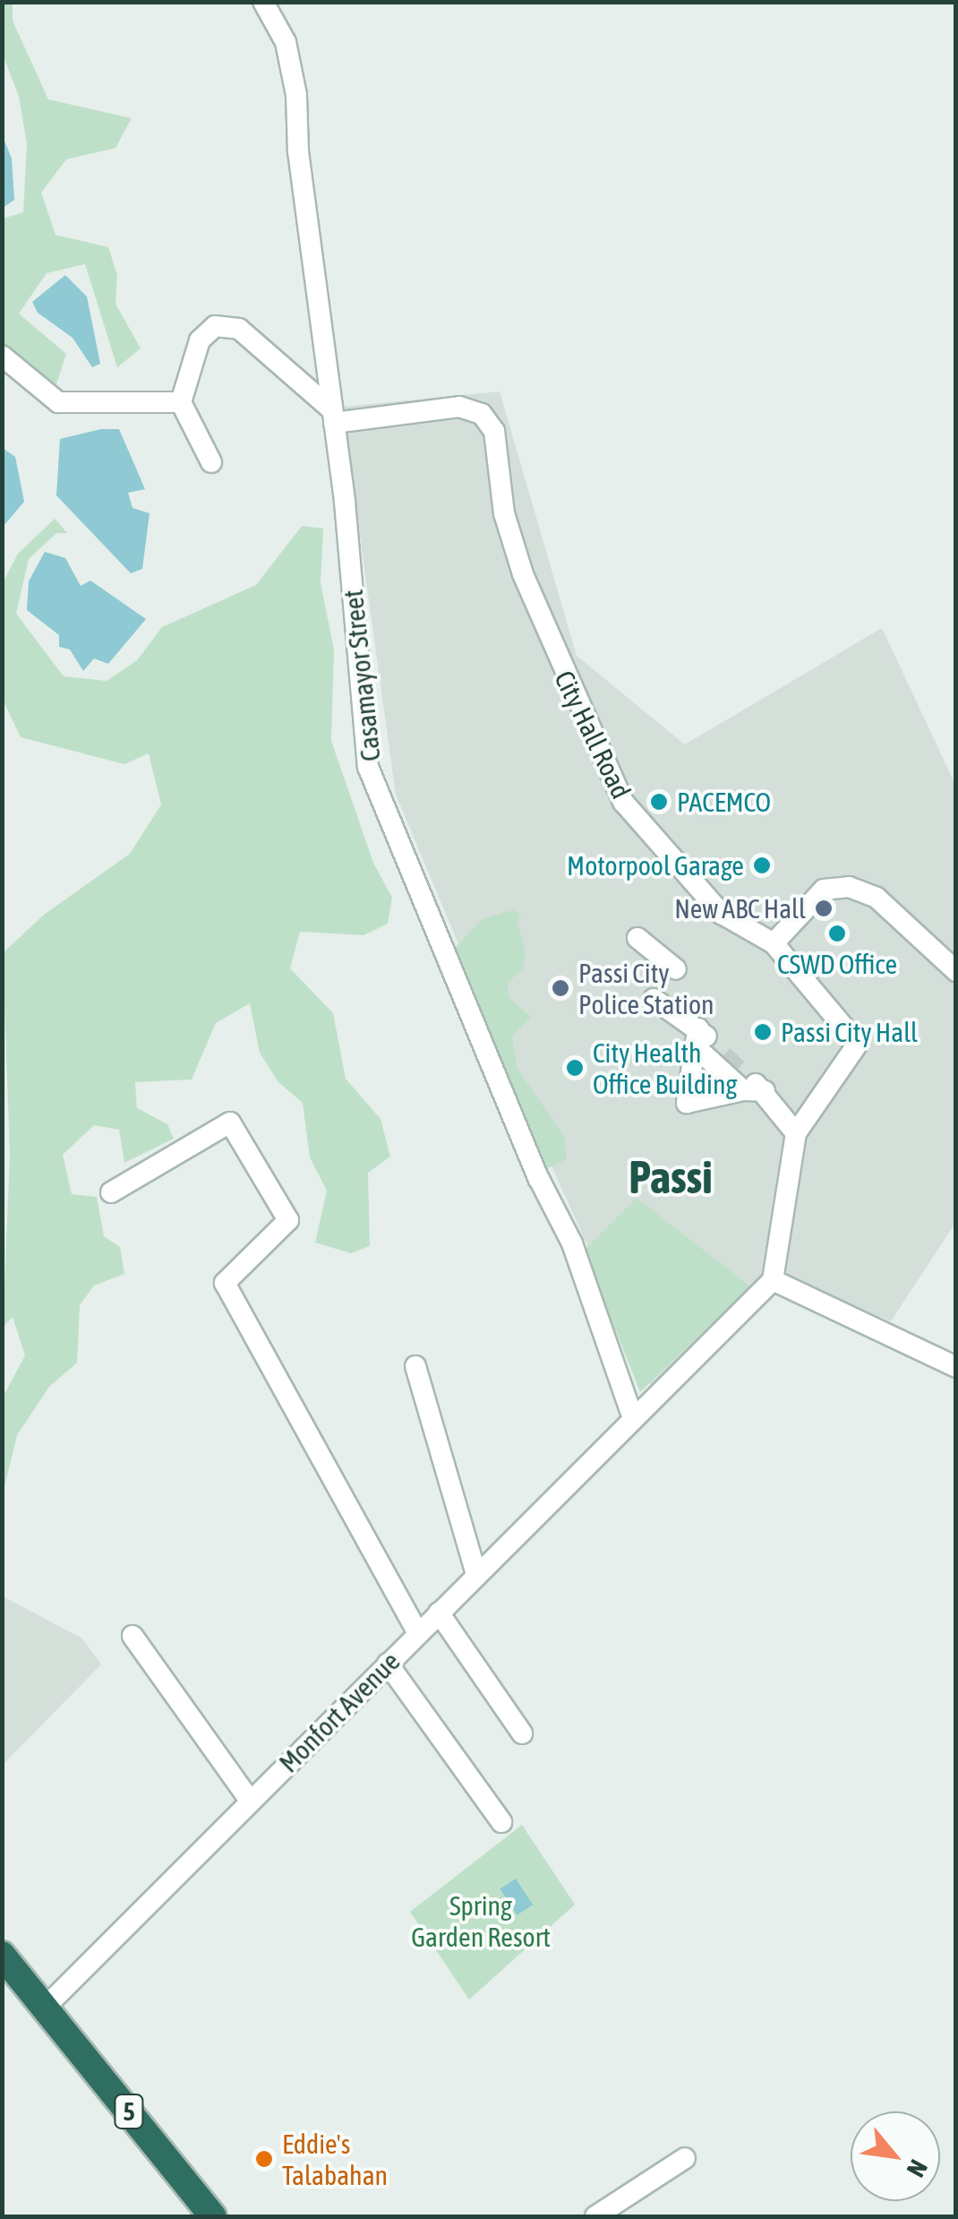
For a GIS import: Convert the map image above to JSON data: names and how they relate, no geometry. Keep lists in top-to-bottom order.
{
  "streets": {
    "highway": ["5"],
    "street": ["Casamayor Street", "City Hall Road", "Monfort Avenue"]
  },
  "crossings": [
    ["Casamayor Street", "City Hall Road"],
    ["Casamayor Street", "Monfort Avenue"],
    ["Monfort Avenue", "5"]
  ],
  "districts": ["Passi"],
  "parks": ["Spring Garden Resort"],
  "places": [
    "PACEMCO",
    "Motorpool Garage",
    "New ABC Hall",
    "CSWD Office",
    "Passi City Police Station",
    "Passi City Hall",
    "City Health Office Building",
    "Eddie's Talabahan"
  ],
  "north": "bottom right"
}
